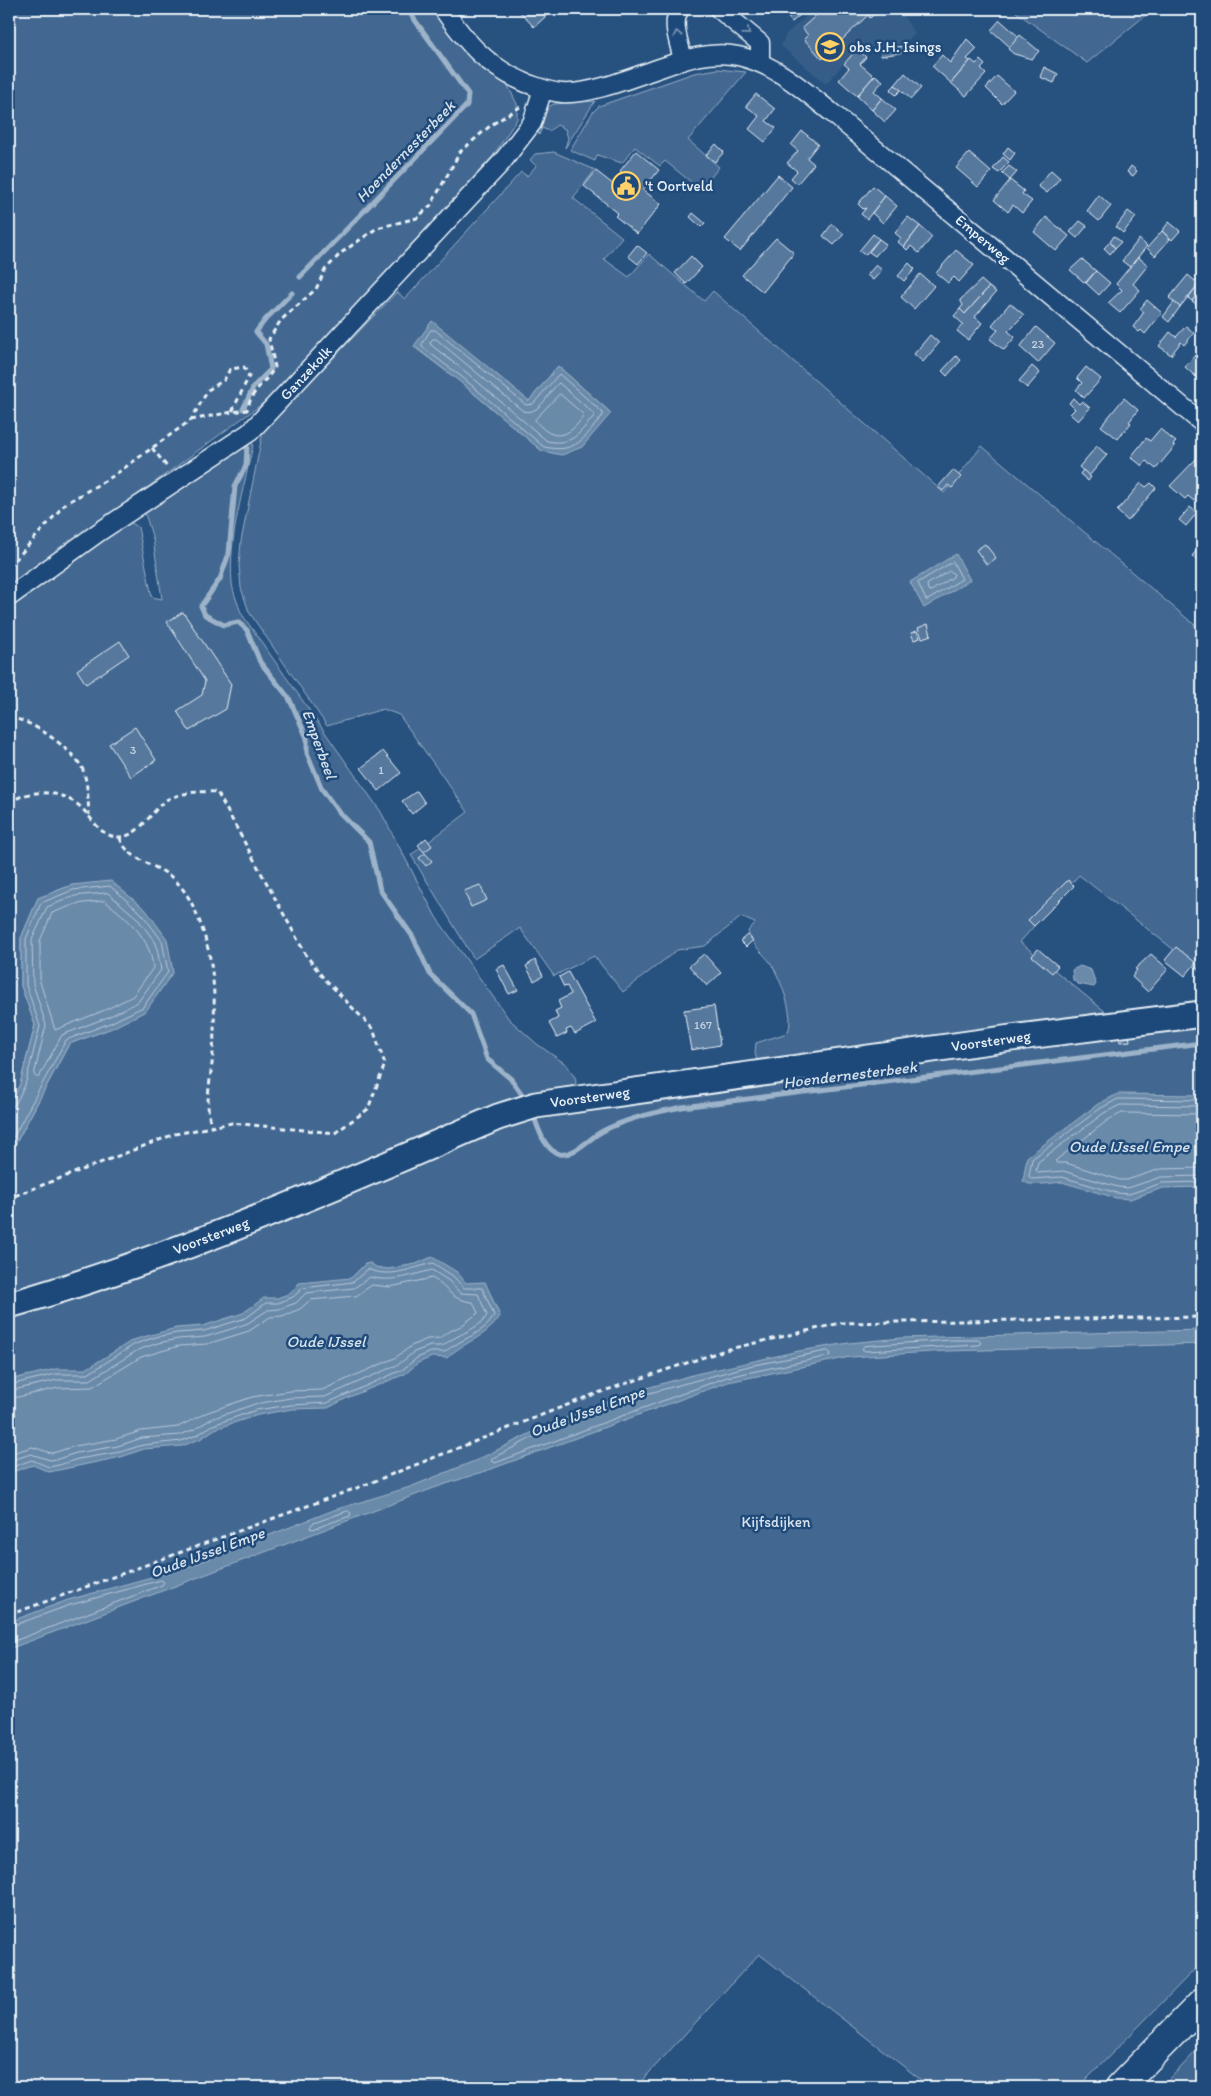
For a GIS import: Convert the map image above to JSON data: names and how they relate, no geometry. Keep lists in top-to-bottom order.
{
  "streets": {
    "street": ["Emperweg", "Ganzekolk", "Voorsterweg"]
  },
  "crossings": [
    ["Emperweg", "Ganzekolk"]
  ],
  "water": [
    "Hoendernesterbeek",
    "Emperbeel",
    "Oude IJssel Empe",
    "Oude IJssel"
  ],
  "parks": ["Kijfsdijken"],
  "places": {
    "school or university": ["obs J.H. Isings"],
    "public building": ["'t Oortveld"]
  },
  "house_numbers": [
    "23",
    "3",
    "1",
    "167"
  ]
}
